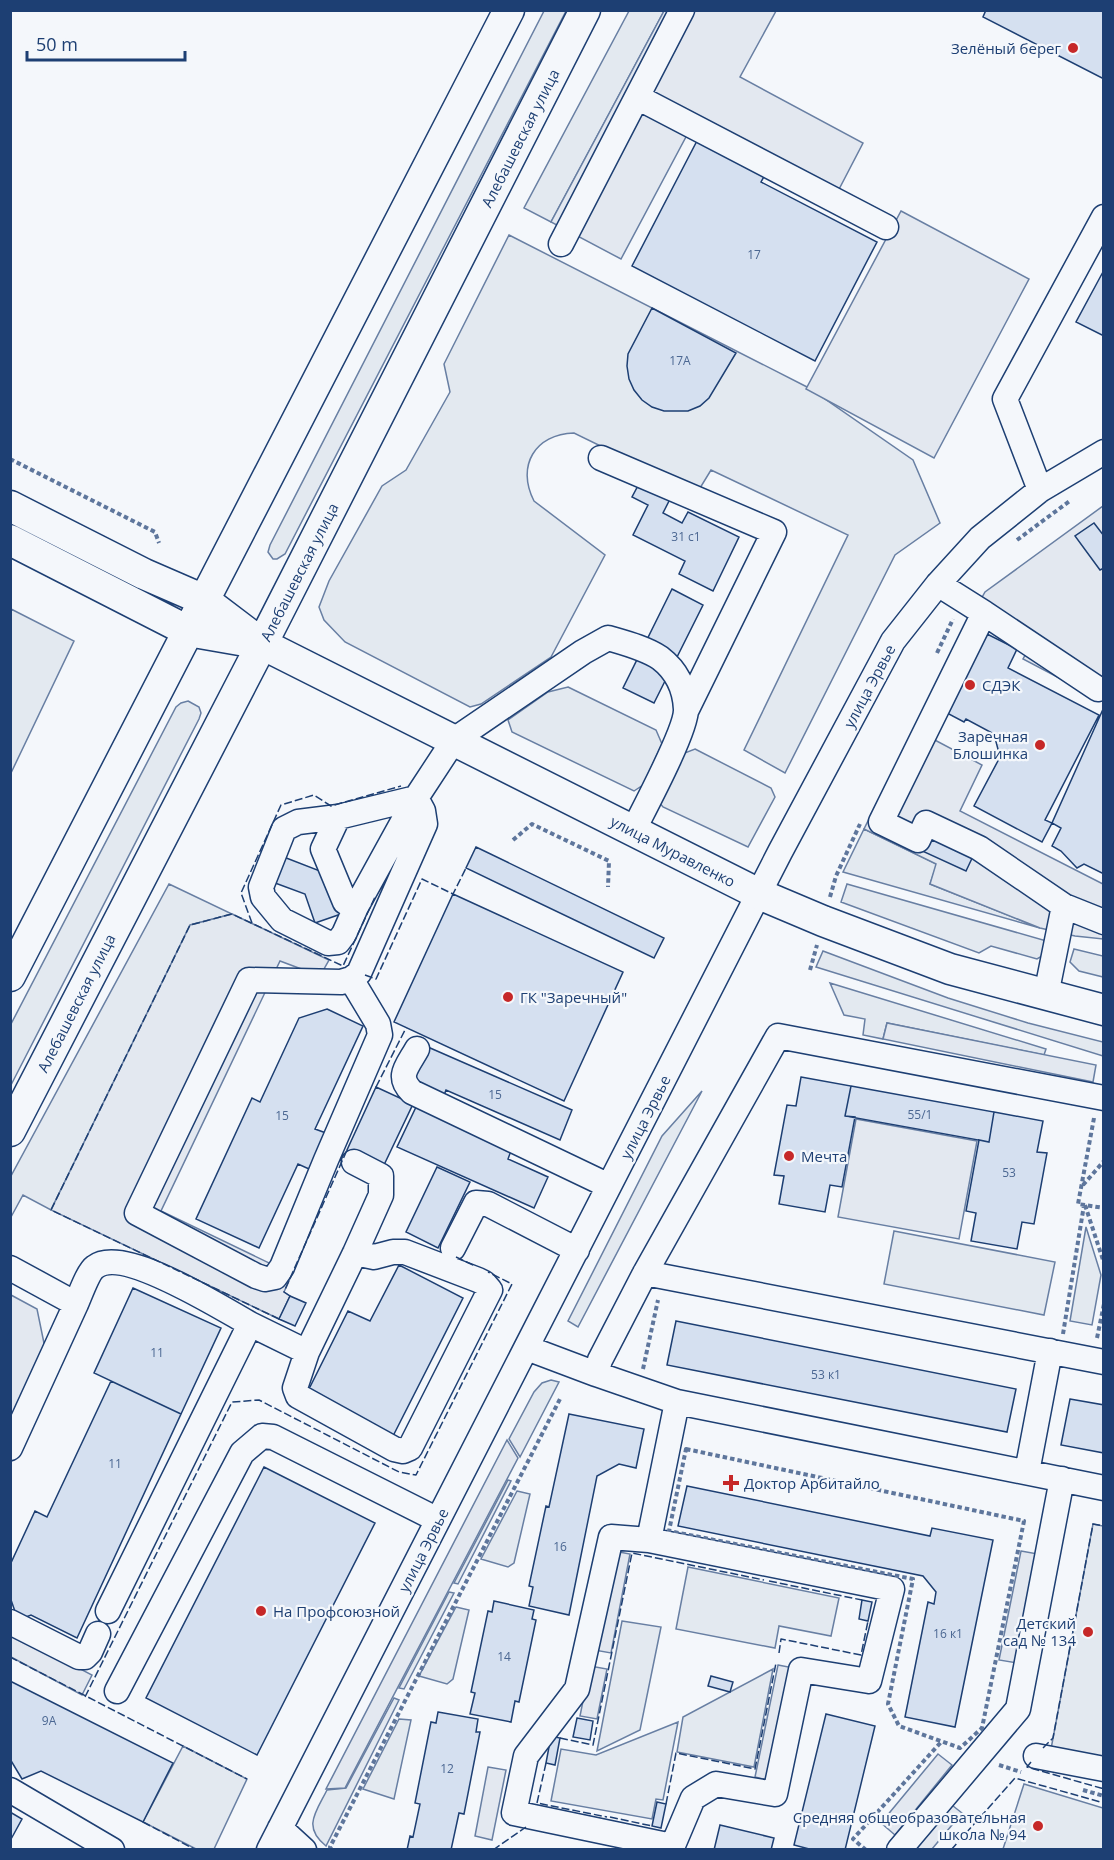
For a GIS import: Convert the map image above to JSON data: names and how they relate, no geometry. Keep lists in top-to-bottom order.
{
  "streets": {
    "main road": ["Алебашевская улица", "улица Муравленко"],
    "street": ["улица Эрвье"]
  },
  "crossings": [
    ["Алебашевская улица", "улица Муравленко"],
    ["улица Эрвье", "улица Муравленко"]
  ],
  "places": {
    "other": [
      "Зелёный берег",
      "СДЭК",
      "Заречная Блошинка",
      "ГК \"Заречный\"",
      "Мечта",
      "На Профсоюзной",
      "Детский сад № 134",
      "Средняя общеобразовательная школа № 94"
    ],
    "health": ["Доктор Арбитайло"]
  },
  "house_numbers": [
    "17",
    "17А",
    "31 с1",
    "15",
    "55/1",
    "15",
    "53",
    "11",
    "53 к1",
    "11",
    "16",
    "16 к1",
    "14",
    "9А",
    "12"
  ],
  "scale_bar": "50 m"
}
